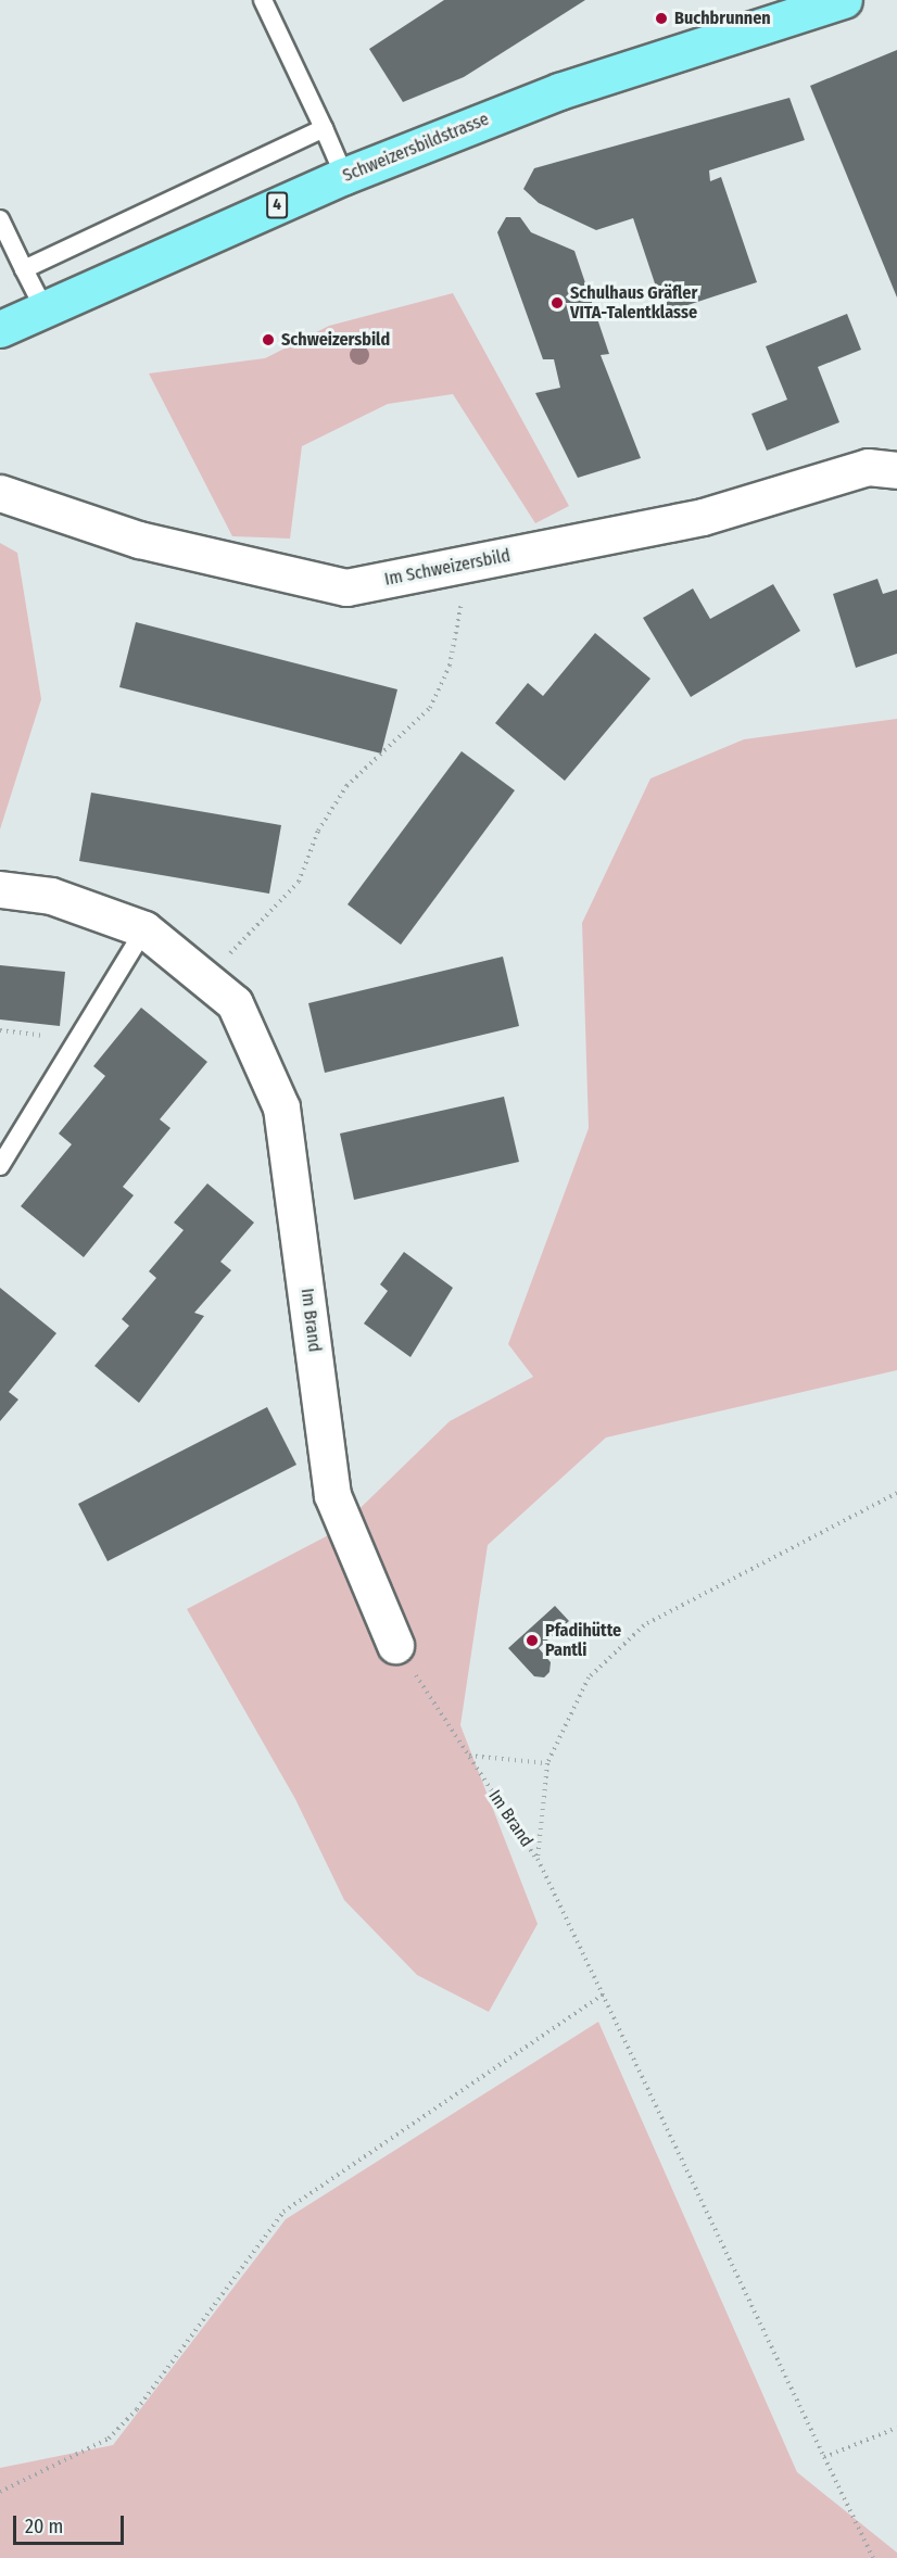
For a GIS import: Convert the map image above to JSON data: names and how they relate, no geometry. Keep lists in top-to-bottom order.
{
  "streets": {
    "main road": ["Schweizersbildstrasse", "4"],
    "street": ["Im Schweizersbild", "Im Brand"]
  },
  "places": [
    "Buchbrunnen",
    "Schulhaus Gräfler VITA-Talentklasse",
    "Schweizersbild",
    "Pfadihütte Pantli"
  ],
  "scale_bar": "20 m"
}
